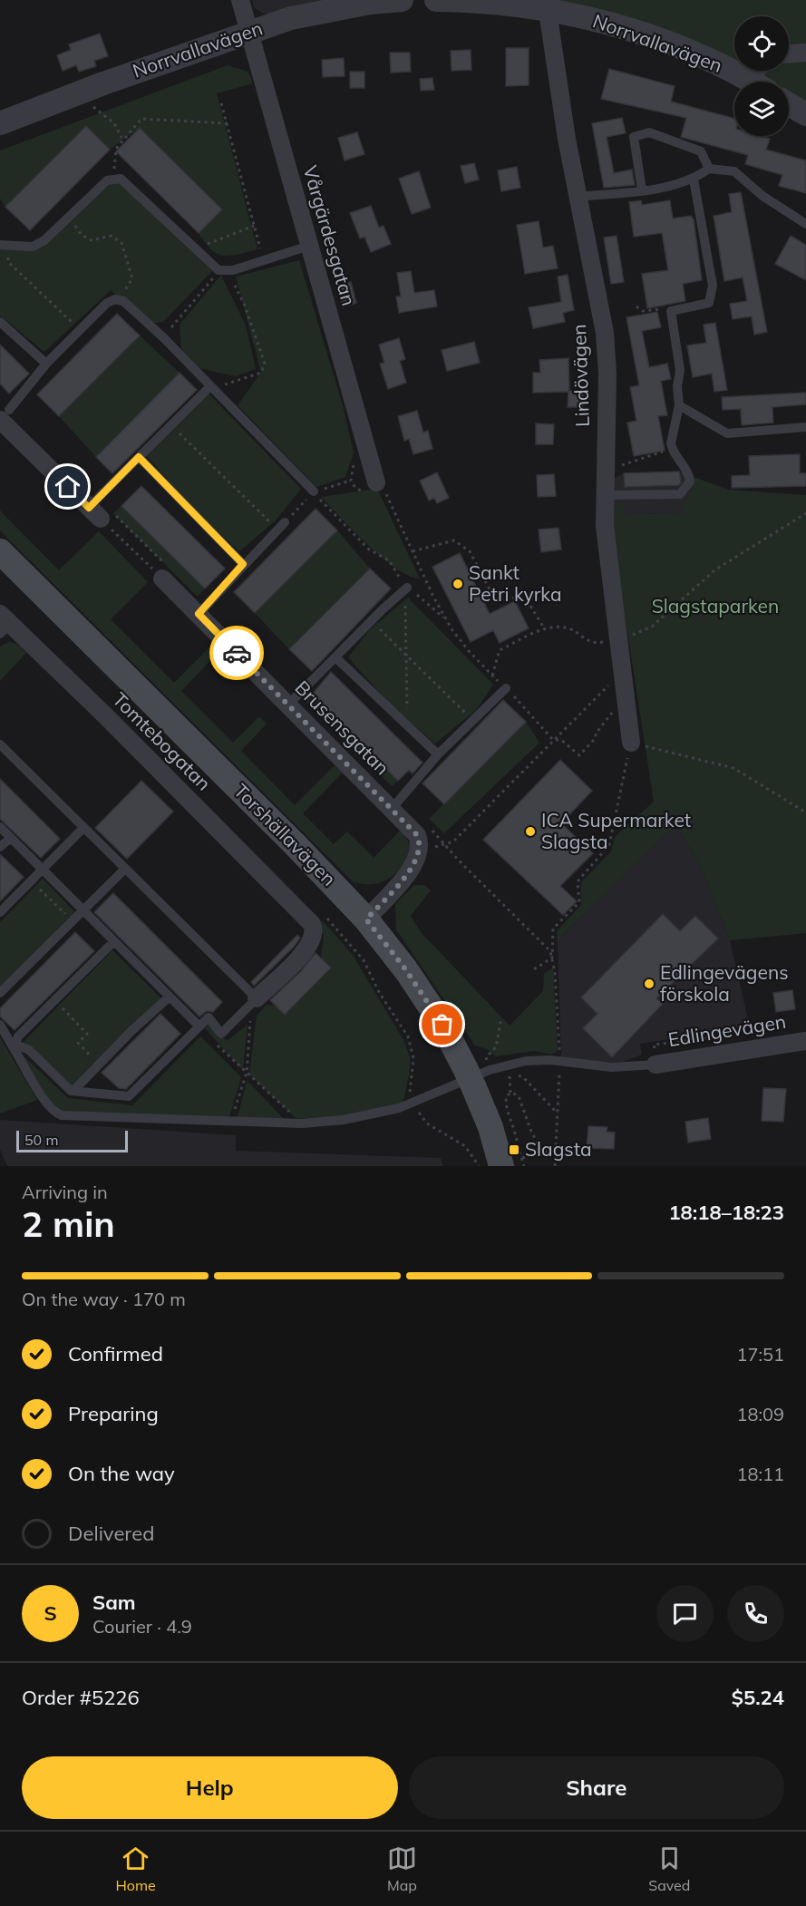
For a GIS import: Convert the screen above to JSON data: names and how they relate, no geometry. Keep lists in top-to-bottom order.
{
  "streets": {
    "main road": ["Torshällavägen"],
    "street": [
      "Norrvallavägen",
      "Vårgärdesgatan",
      "Lindövägen",
      "Brusensgatan",
      "Tomtebogatan",
      "Edlingevägen"
    ]
  },
  "crossings": [
    ["Norrvallavägen", "Vårgärdesgatan"],
    ["Norrvallavägen", "Lindövägen"]
  ],
  "parks": ["Slagstaparken"],
  "places": {
    "other": ["Sankt Petri kyrka", "ICA Supermarket Slagsta", "Edlingevägens förskola"],
    "transit": ["Slagsta"]
  },
  "scale_bar": "50 m",
  "page": {
    "scale": "50 m",
    "heading": ["2 min", "Arriving in", "18:18–18:23"],
    "panel": [
      "Sam",
      "Courier · 4.9",
      "Order #5226",
      "$5.24"
    ],
    "bar": "On the way · 170 m",
    "list": [
      ["Confirmed", "17:51"],
      ["Preparing", "18:09"],
      ["On the way", "18:11"],
      "Delivered"
    ],
    "round": "S",
    "buttons": ["Help", "Share"],
    "tabs": ["Home", "Map", "Saved"]
  }
}
